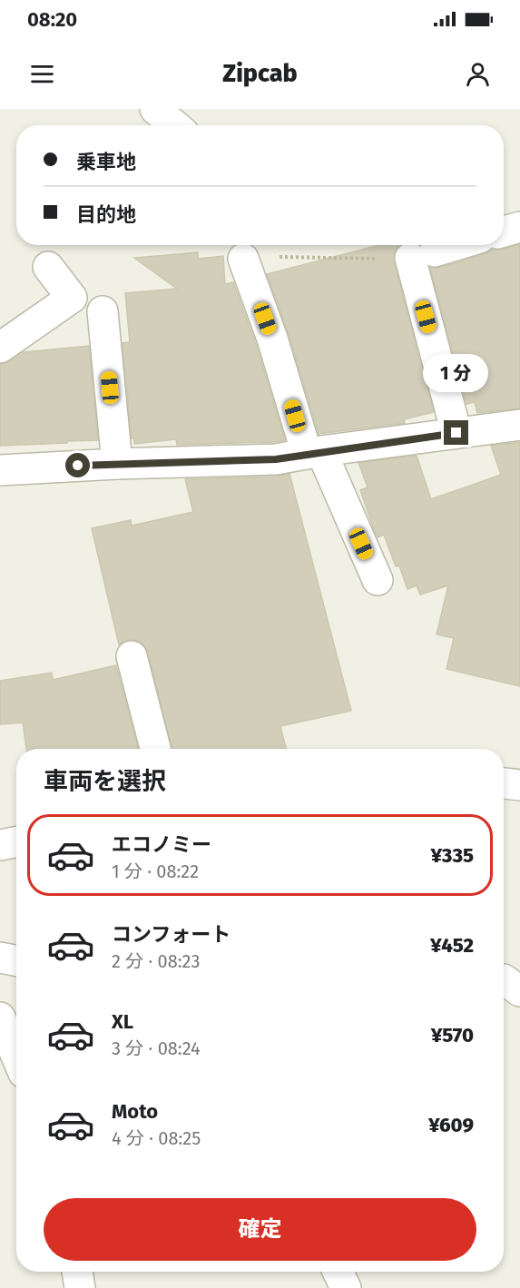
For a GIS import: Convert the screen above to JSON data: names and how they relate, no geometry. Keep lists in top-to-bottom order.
{
  "page": {
    "status": "08:20",
    "header": "Zipcab",
    "banner": ["乗車地", "目的地"],
    "bubble": "1 分",
    "heading": "車両を選択",
    "list": [
      {
        "name": "エコノミー",
        "note": "1 分 · 08:22",
        "value": "¥335"
      },
      {
        "name": "コンフォート",
        "note": "2 分 · 08:23",
        "value": "¥452"
      },
      {
        "name": "XL",
        "note": "3 分 · 08:24",
        "value": "¥570"
      },
      {
        "name": "Moto",
        "note": "4 分 · 08:25",
        "value": "¥609"
      }
    ],
    "buttons": "確定"
  }
}
